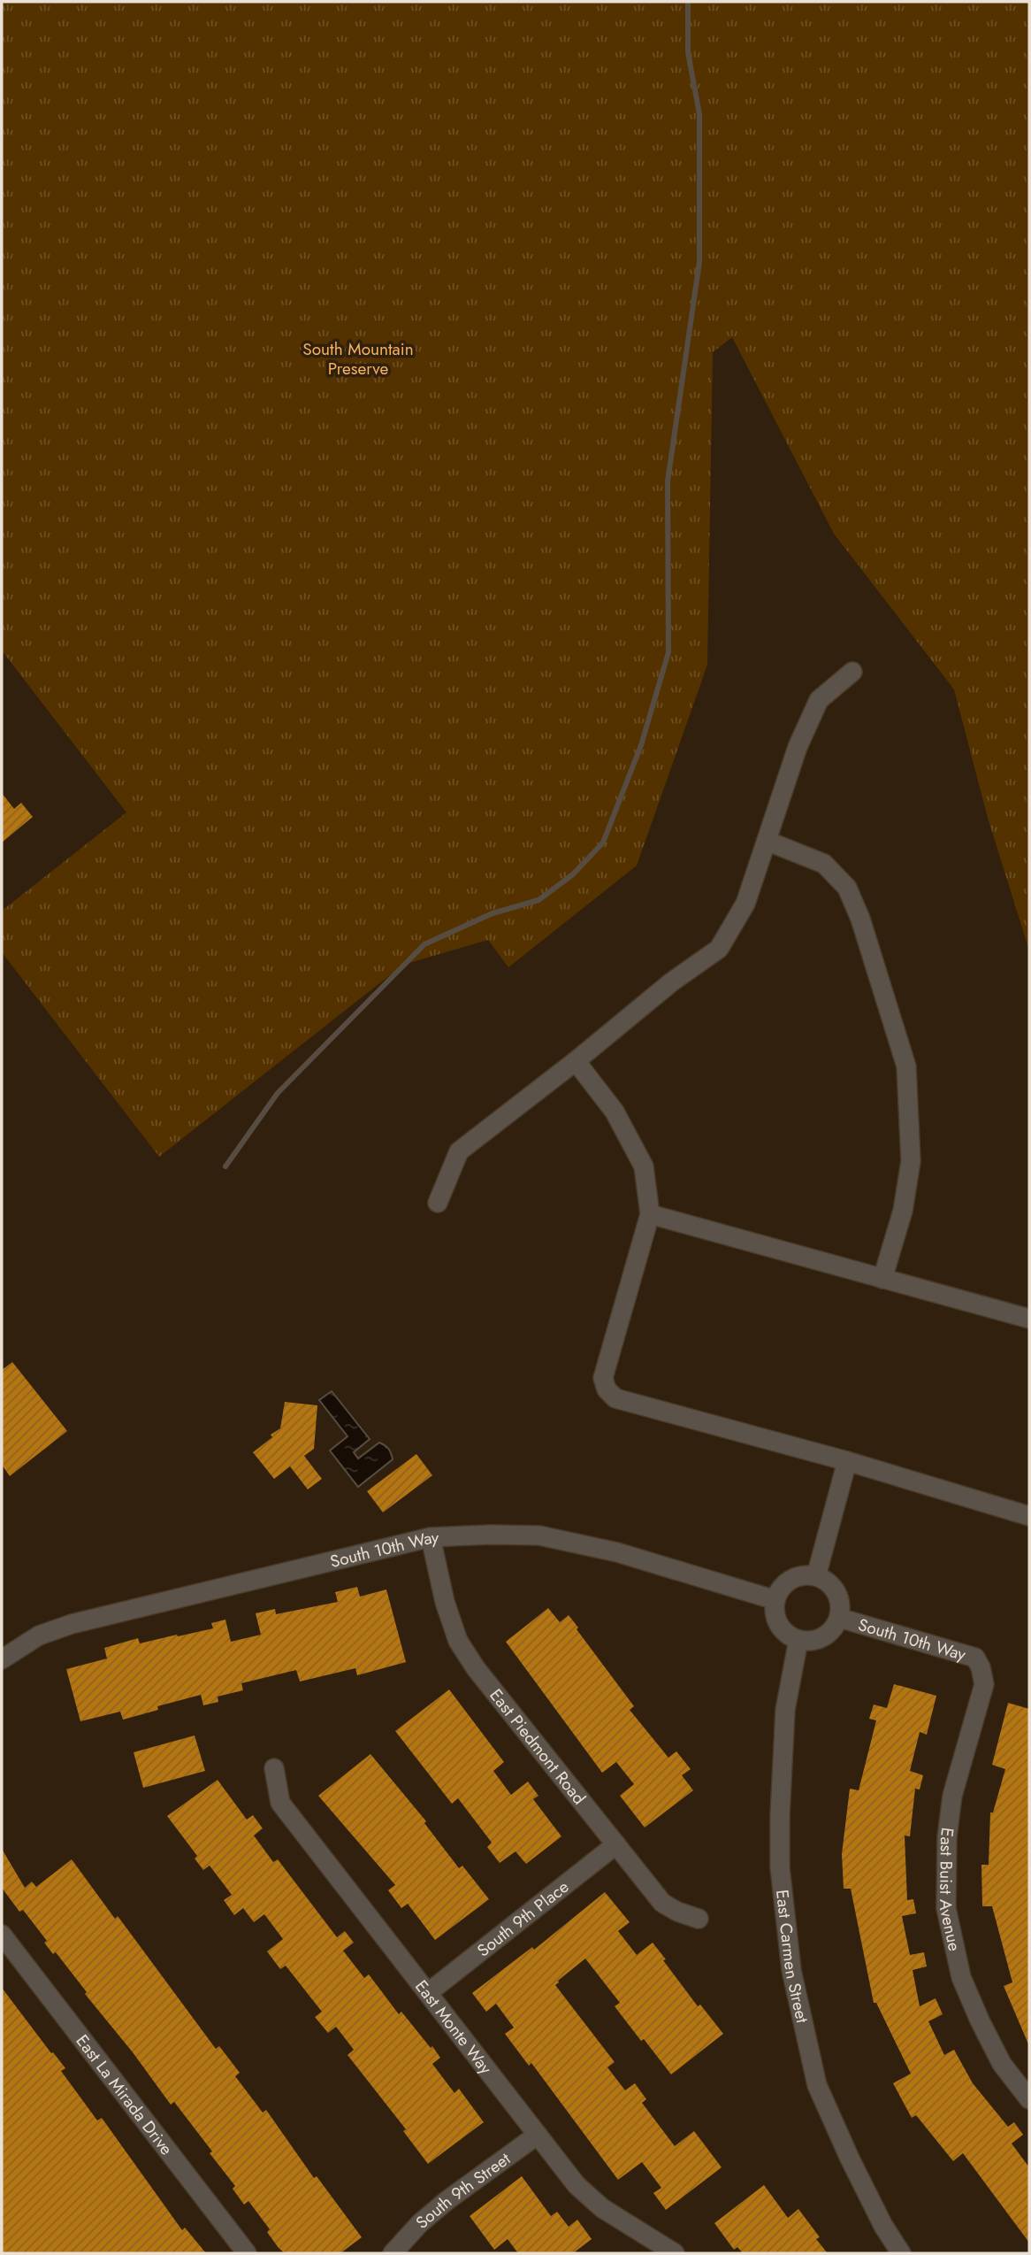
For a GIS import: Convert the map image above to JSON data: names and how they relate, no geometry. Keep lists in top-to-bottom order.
{
  "streets": {
    "street": [
      "South 10th Way",
      "East Piedmont Road",
      "East Buist Avenue",
      "South 9th Place",
      "East Carmen Street",
      "East Monte Way",
      "East La Mirada Drive",
      "South 9th Street"
    ]
  },
  "crossings": [
    ["South 10th Way", "East Piedmont Road"],
    ["South 10th Way", "East Buist Avenue"],
    ["South 10th Way", "East Carmen Street"],
    ["East Piedmont Road", "South 9th Place"],
    ["South 9th Place", "East Monte Way"],
    ["East Monte Way", "South 9th Street"]
  ],
  "parks": ["South Mountain Preserve"]
}
